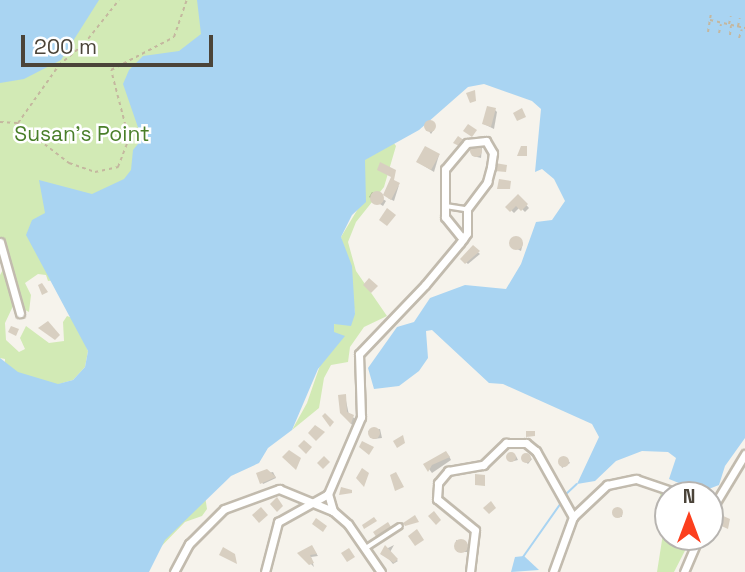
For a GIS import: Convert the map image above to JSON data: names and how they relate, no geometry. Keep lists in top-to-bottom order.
{
  "parks": ["Susan's Point"],
  "scale_bar": "200 m",
  "north": "top"
}
